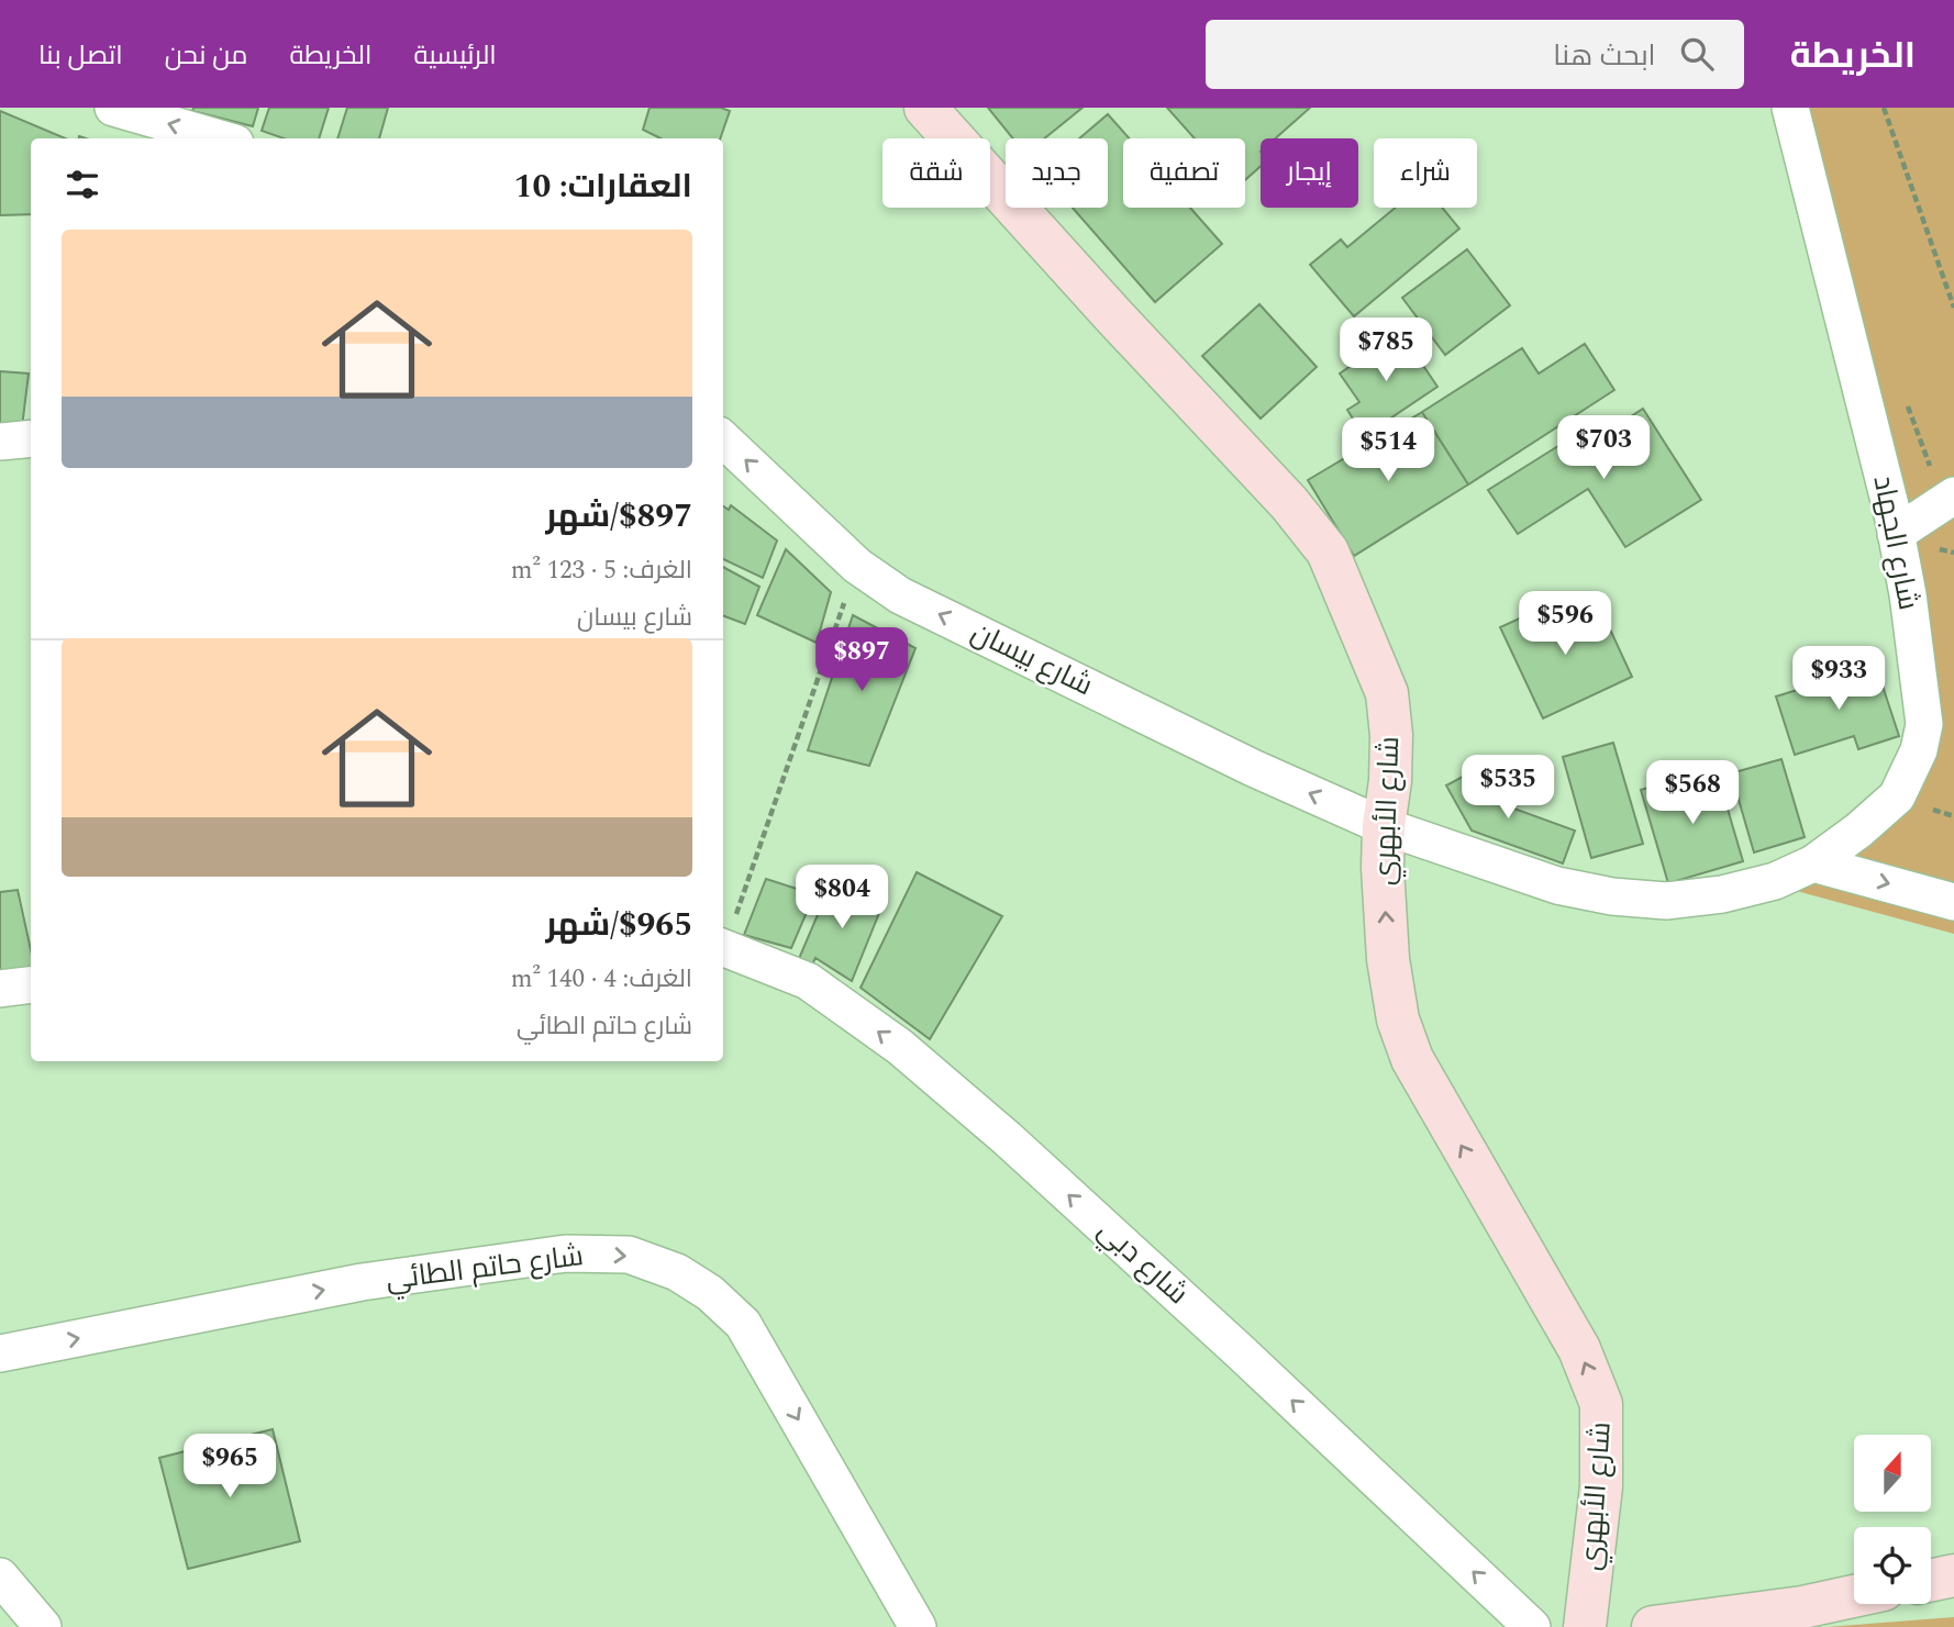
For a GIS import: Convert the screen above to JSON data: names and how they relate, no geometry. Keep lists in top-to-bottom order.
{
  "streets": {
    "street": [
      "شارع الجهاد",
      "شارع بيسان",
      "شارع الأبهري",
      "شارع دبي",
      "شارع حاتم الطائي"
    ]
  },
  "crossings": [
    ["شارع الجهاد", "شارع بيسان"],
    ["شارع الجهاد", "شارع الأبهري"],
    ["شارع بيسان", "شارع الأبهري"]
  ],
  "one_way": [
    "شارع بيسان",
    "شارع الأبهري",
    "شارع دبي",
    "شارع حاتم الطائي"
  ],
  "north": "top",
  "page": {
    "header": "الخريطة",
    "search": "ابحث هنا",
    "nav": [
      "الرئيسية",
      "الخريطة",
      "من نحن",
      "اتصل بنا"
    ],
    "chip": [
      "شراء",
      "إيجار",
      "تصفية",
      "جديد",
      "شقة"
    ],
    "heading": "العقارات: 10",
    "list": [
      {
        "name": "$897/شهر",
        "note": "الغرف: 5 · 123 m² · شارع بيسان"
      },
      {
        "name": "$965/شهر",
        "note": "الغرف: 4 · 140 m² · شارع حاتم الطائي"
      }
    ],
    "price": [
      "$785",
      "$703",
      "$514",
      "$596",
      "$897",
      "$933",
      "$535",
      "$568",
      "$804",
      "$965"
    ]
  }
}
